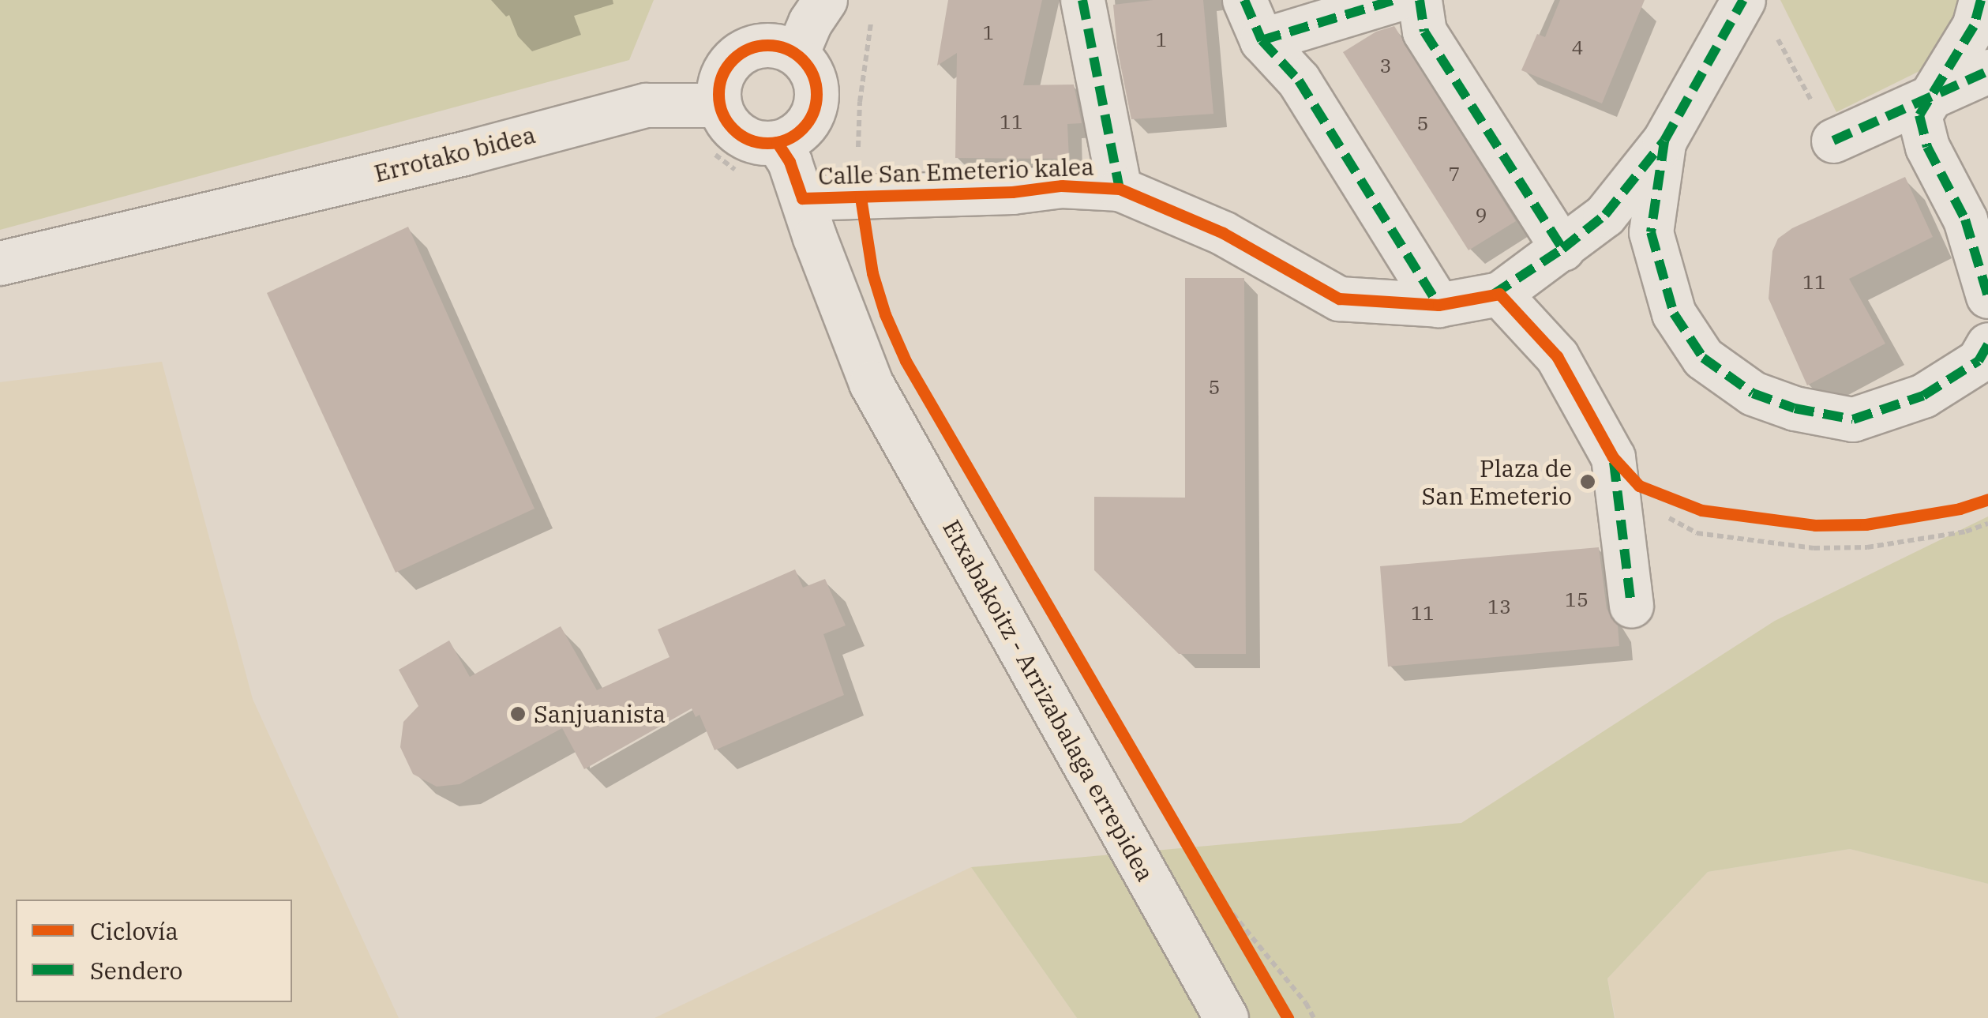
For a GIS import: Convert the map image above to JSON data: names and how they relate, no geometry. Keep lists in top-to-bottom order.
{
  "streets": {
    "street": ["Errotako bidea", "Calle San Emeterio kalea", "Etxabakoitz - Arrizabalaga errepidea"]
  },
  "crossings": [
    ["Errotako bidea", "Etxabakoitz - Arrizabalaga errepidea"],
    ["Calle San Emeterio kalea", "Etxabakoitz - Arrizabalaga errepidea"]
  ],
  "places": ["Plaza de San Emeterio", "Sanjuanista"],
  "house_numbers": [
    "1",
    "1",
    "4",
    "3",
    "11",
    "5",
    "7",
    "9",
    "11",
    "5",
    "15",
    "13",
    "11"
  ],
  "legend": ["Ciclovía", "Sendero"]
}
